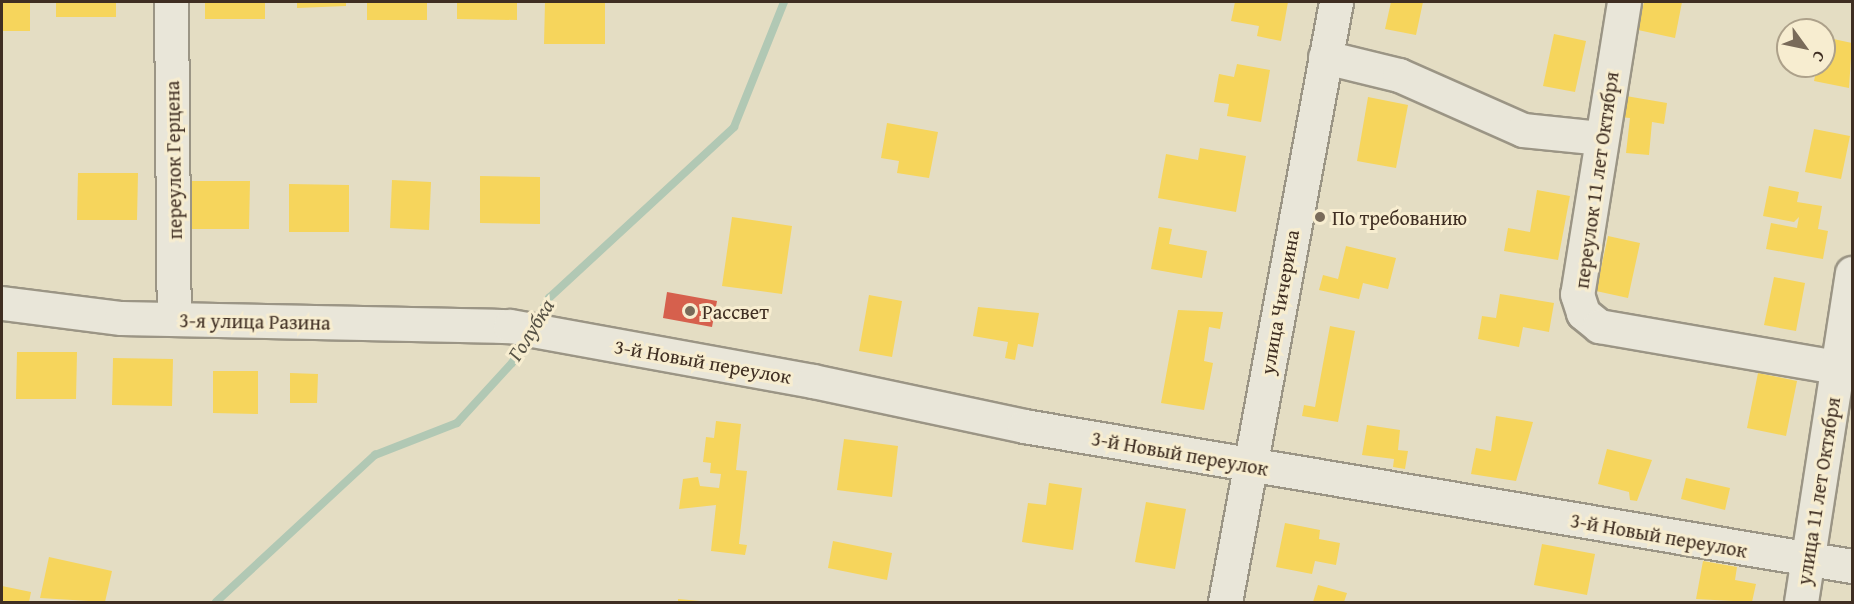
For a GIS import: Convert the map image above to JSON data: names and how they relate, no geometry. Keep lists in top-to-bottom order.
{
  "streets": {
    "street": [
      "переулок Герцена",
      "переулок 11 лет Октября",
      "улица Чичерина",
      "3-я улица Разина",
      "3-й Новый переулок",
      "улица 11 лет Октября"
    ]
  },
  "crossings": [
    ["переулок Герцена", "3-я улица Разина"],
    ["переулок 11 лет Октября", "улица 11 лет Октября"],
    ["улица Чичерина", "3-й Новый переулок"],
    ["3-я улица Разина", "3-й Новый переулок"],
    ["3-й Новый переулок", "улица 11 лет Октября"]
  ],
  "water": ["Голубка"],
  "places": ["По требованию", "Рассвет"],
  "north": "bottom right"
}
